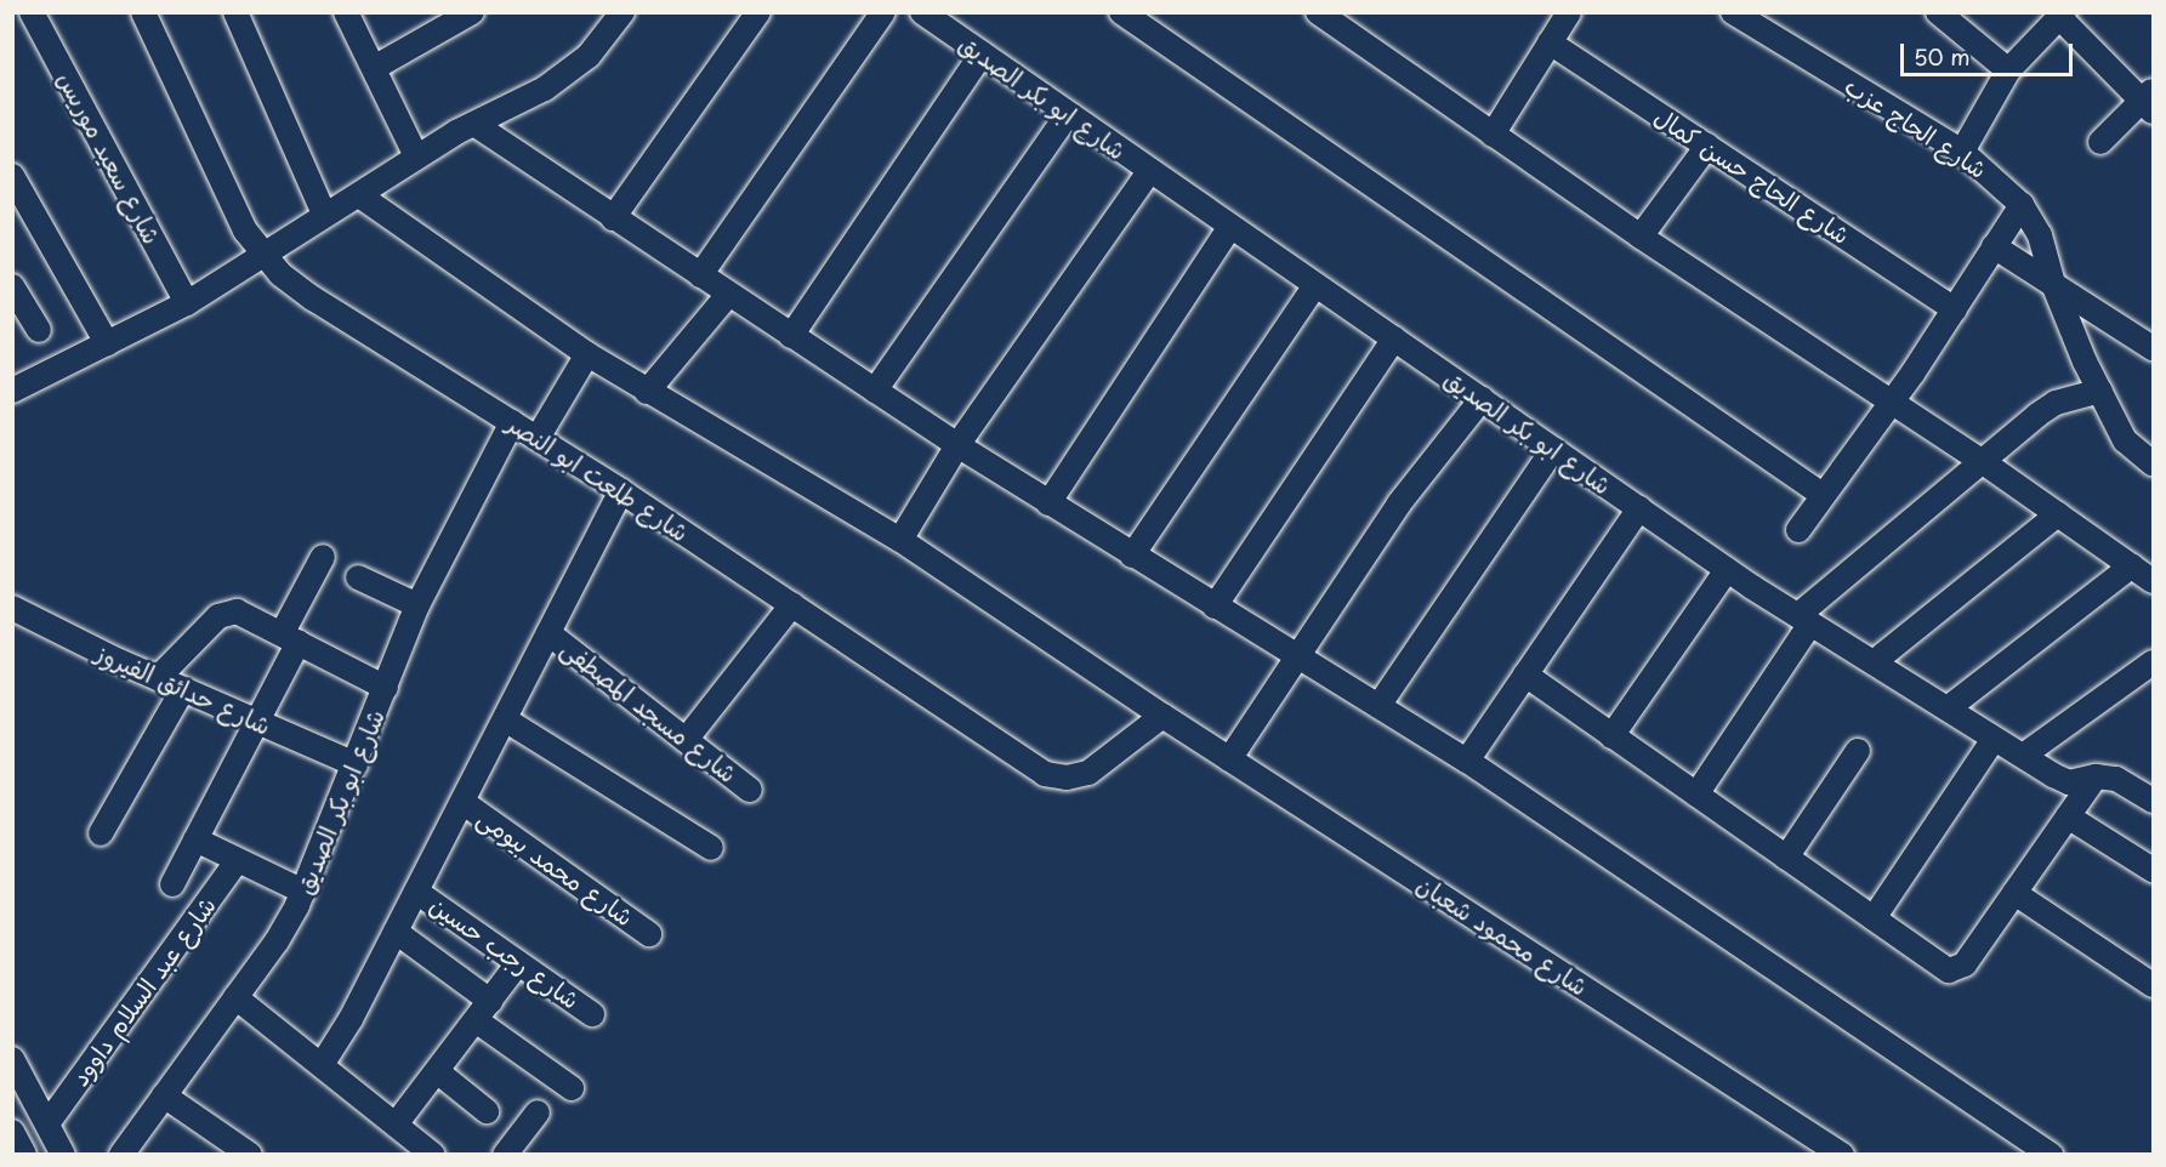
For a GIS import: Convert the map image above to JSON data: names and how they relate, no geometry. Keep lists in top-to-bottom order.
{
  "streets": {
    "street": [
      "شارع ابو بكر الصديق",
      "شارع الحاج عزب",
      "شارع سعيد موريس",
      "شارع الحاج حسن كمال",
      "شارع طلعت ابو النصر",
      "شارع حدائق الفيروز",
      "شارع مسجد المصطفى",
      "شارع محمد بيومى",
      "شارع محمود شعبان",
      "شارع رجب حسين",
      "شارع عبد السلام داوود"
    ]
  },
  "crossings": [
    ["شارع ابو بكر الصديق", "شارع طلعت ابو النصر"],
    ["شارع ابو بكر الصديق", "شارع حدائق الفيروز"],
    ["شارع طلعت ابو النصر", "شارع محمود شعبان"],
    ["شارع حدائق الفيروز", "شارع عبد السلام داوود"]
  ],
  "scale_bar": "50 m"
}
